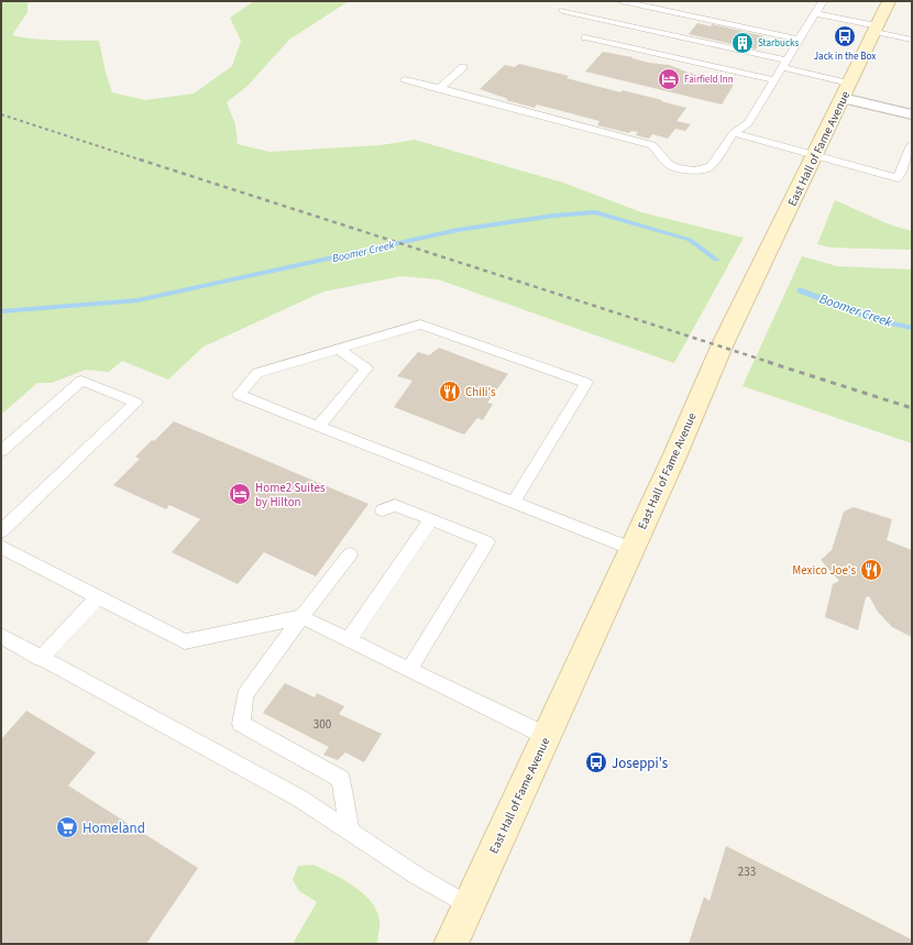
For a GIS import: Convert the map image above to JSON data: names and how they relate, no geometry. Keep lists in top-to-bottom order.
{
  "streets": {
    "main road": ["East Hall of Fame Avenue"]
  },
  "water": ["Boomer Creek"],
  "places": {
    "bus stop": ["Jack in the Box", "Joseppi's"],
    "building": ["Starbucks"],
    "hotel": ["Fairfield Inn", "Home2 Suites by Hilton"],
    "restaurant": ["Chili's", "Mexico Joe's"],
    "supermarket": ["Homeland"]
  },
  "house_numbers": ["300", "233"]
}
